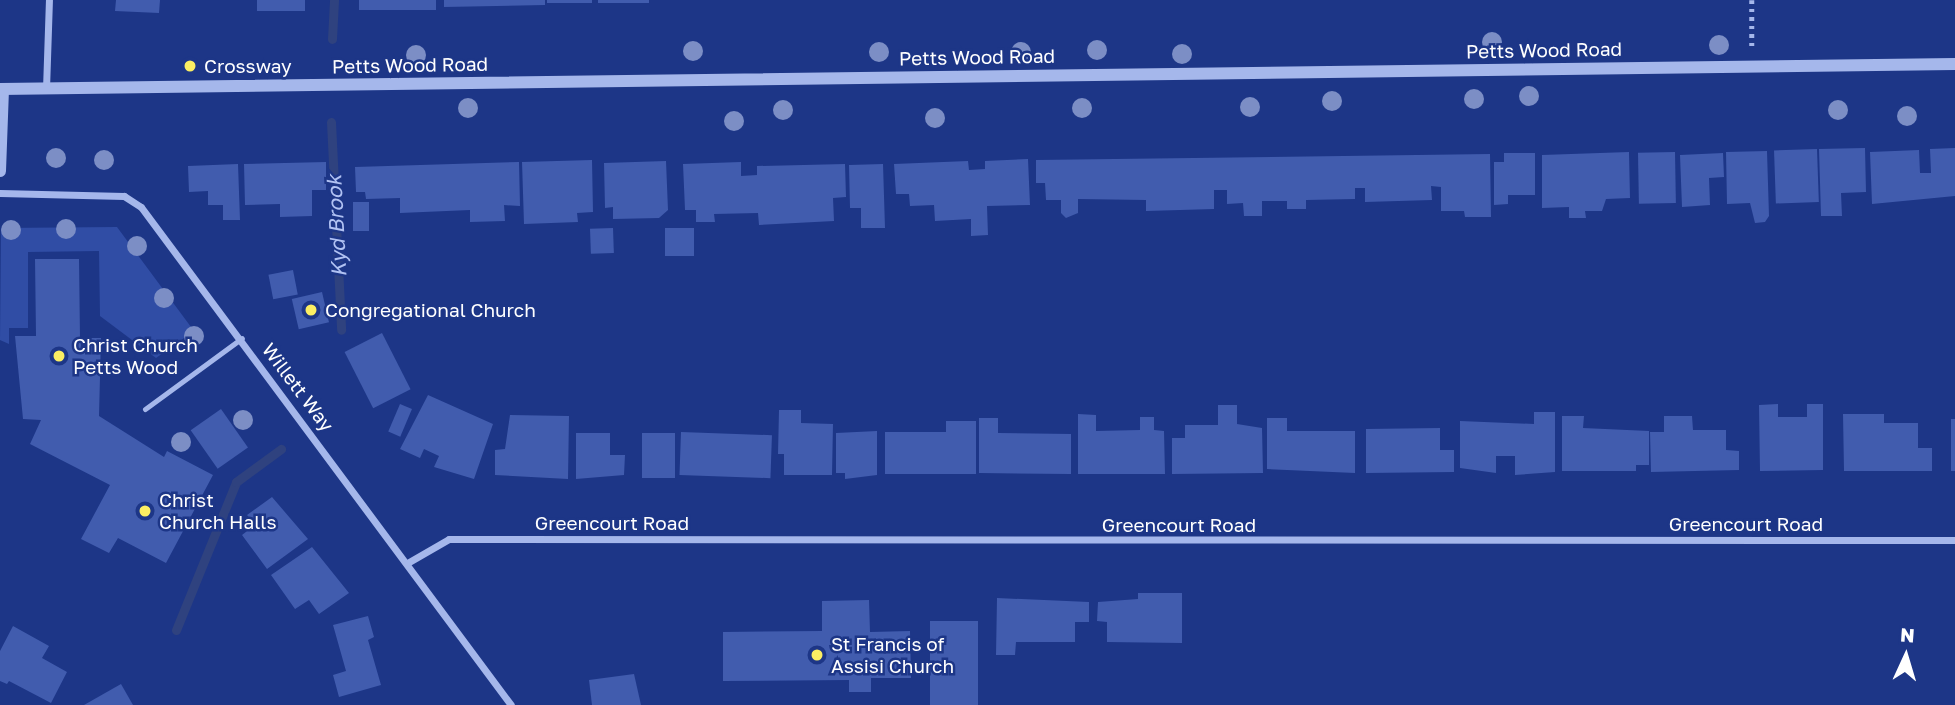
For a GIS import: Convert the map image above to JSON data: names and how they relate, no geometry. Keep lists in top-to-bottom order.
{
  "streets": {
    "street": ["Petts Wood Road", "Willett Way", "Greencourt Road"]
  },
  "crossings": [
    ["Willett Way", "Greencourt Road"]
  ],
  "water": ["Kyd Brook"],
  "places": [
    "Crossway",
    "Congregational Church",
    "Christ Church Petts Wood",
    "Christ Church Halls",
    "St Francis of Assisi Church"
  ],
  "north": "top"
}
